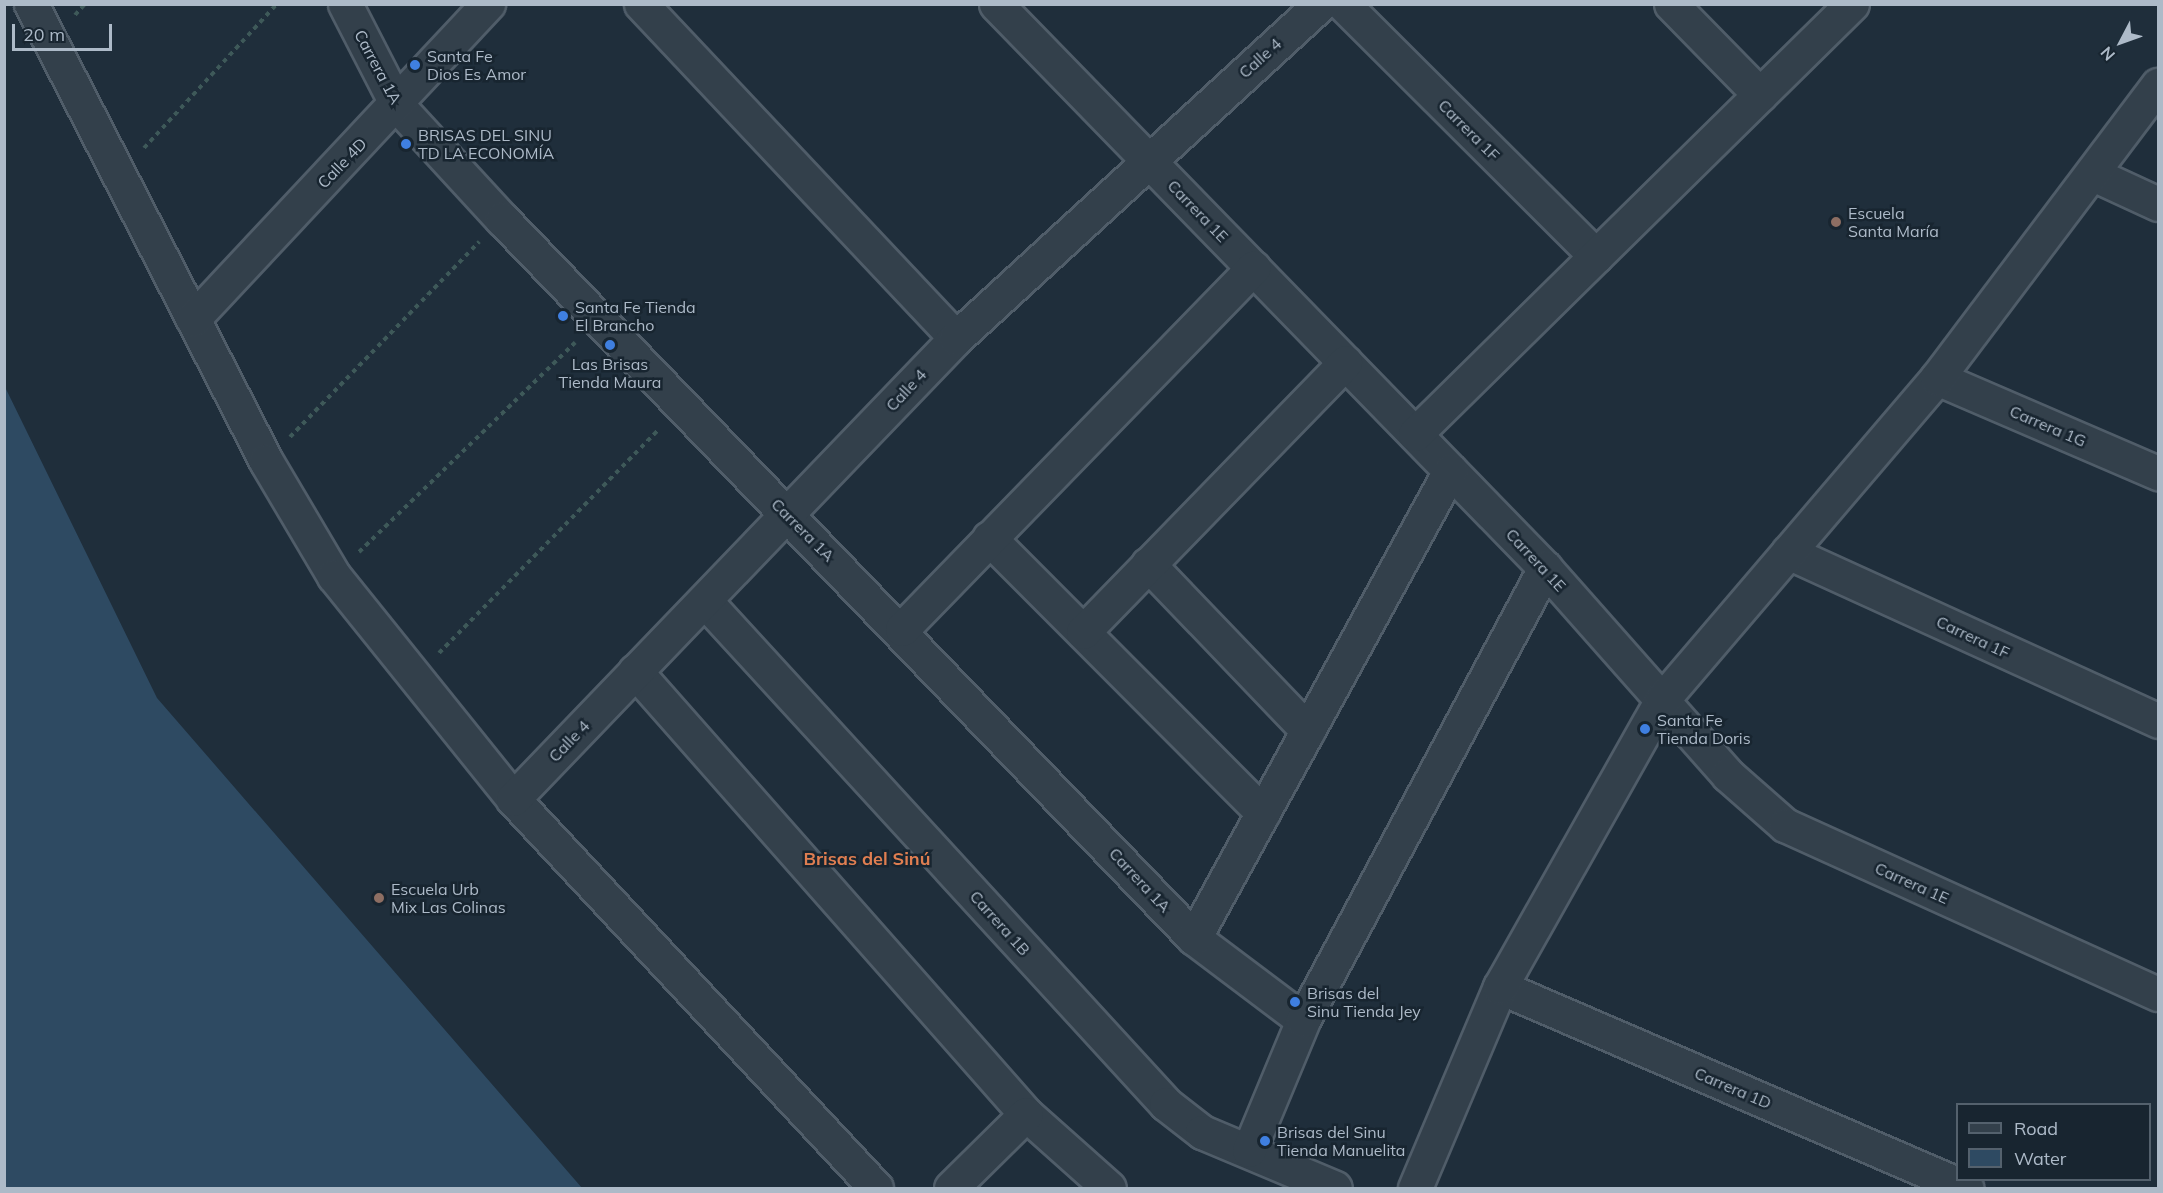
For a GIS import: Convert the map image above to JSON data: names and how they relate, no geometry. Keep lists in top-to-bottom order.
{
  "streets": {
    "street": [
      "Calle 4",
      "Carrera 1A",
      "Carrera 1F",
      "Calle 4D",
      "Carrera 1E",
      "Carrera 1G",
      "Carrera 1B",
      "Carrera 1D"
    ]
  },
  "crossings": [
    ["Calle 4", "Carrera 1A"],
    ["Calle 4", "Carrera 1E"],
    ["Calle 4", "Carrera 1B"],
    ["Carrera 1A", "Calle 4D"]
  ],
  "districts": ["Brisas del Sinú"],
  "places": [
    "Santa Fe Dios Es Amor",
    "BRISAS DEL SINU TD LA ECONOMÍA",
    "Escuela Santa María",
    "Santa Fe Tienda El Brancho",
    "Las Brisas Tienda Maura",
    "Santa Fe Tienda Doris",
    "Escuela Urb Mix Las Colinas",
    "Brisas del Sinu Tienda Jey",
    "Brisas del Sinu Tienda Manuelita"
  ],
  "legend": ["Road", "Water"],
  "scale_bar": "20 m",
  "north": "bottom left"
}
